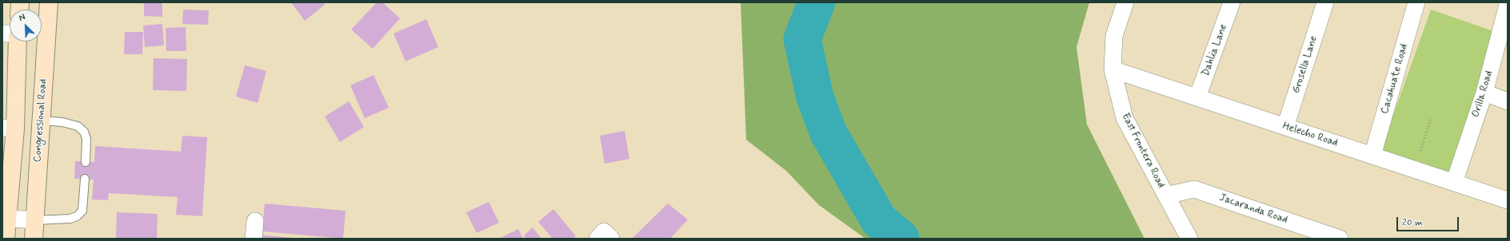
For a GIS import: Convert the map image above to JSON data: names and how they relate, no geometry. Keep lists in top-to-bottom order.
{
  "streets": {
    "main road": ["Congressional Road"],
    "street": [
      "Dahlia Lane",
      "Grosella Lane",
      "Cacahuate Road",
      "Orilla Road",
      "Helecho Road",
      "East Frontera Road",
      "Jacaranda Road"
    ]
  },
  "crossings": [
    ["Dahlia Lane", "Helecho Road"],
    ["Grosella Lane", "Helecho Road"],
    ["Cacahuate Road", "Helecho Road"],
    ["Orilla Road", "Helecho Road"],
    ["Helecho Road", "East Frontera Road"],
    ["East Frontera Road", "Jacaranda Road"]
  ],
  "scale_bar": "20 m",
  "north": "top left"
}
